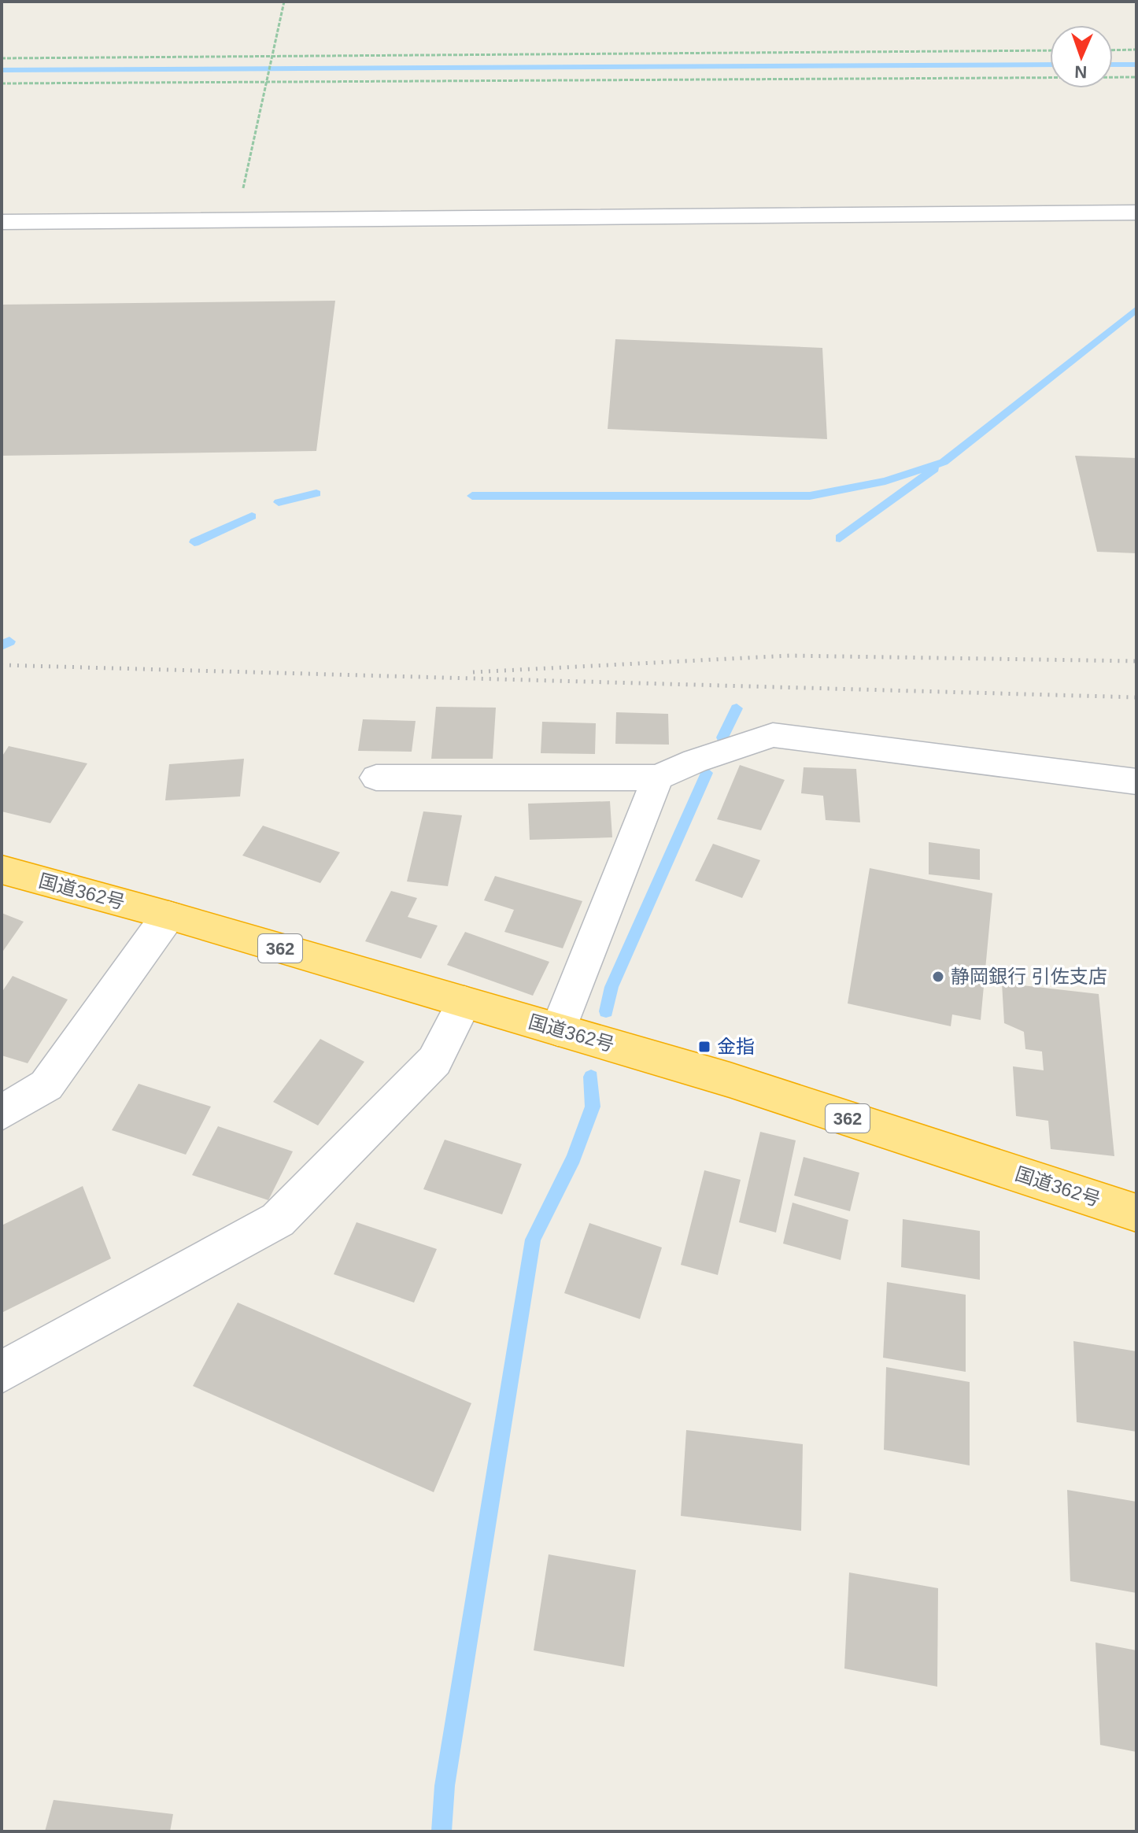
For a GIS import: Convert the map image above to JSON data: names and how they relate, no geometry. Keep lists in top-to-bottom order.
{
  "streets": {
    "highway": ["国道362号", "362"]
  },
  "places": {
    "other": ["静岡銀行 引佐支店"],
    "transit": ["金指"]
  },
  "north": "bottom"
}
